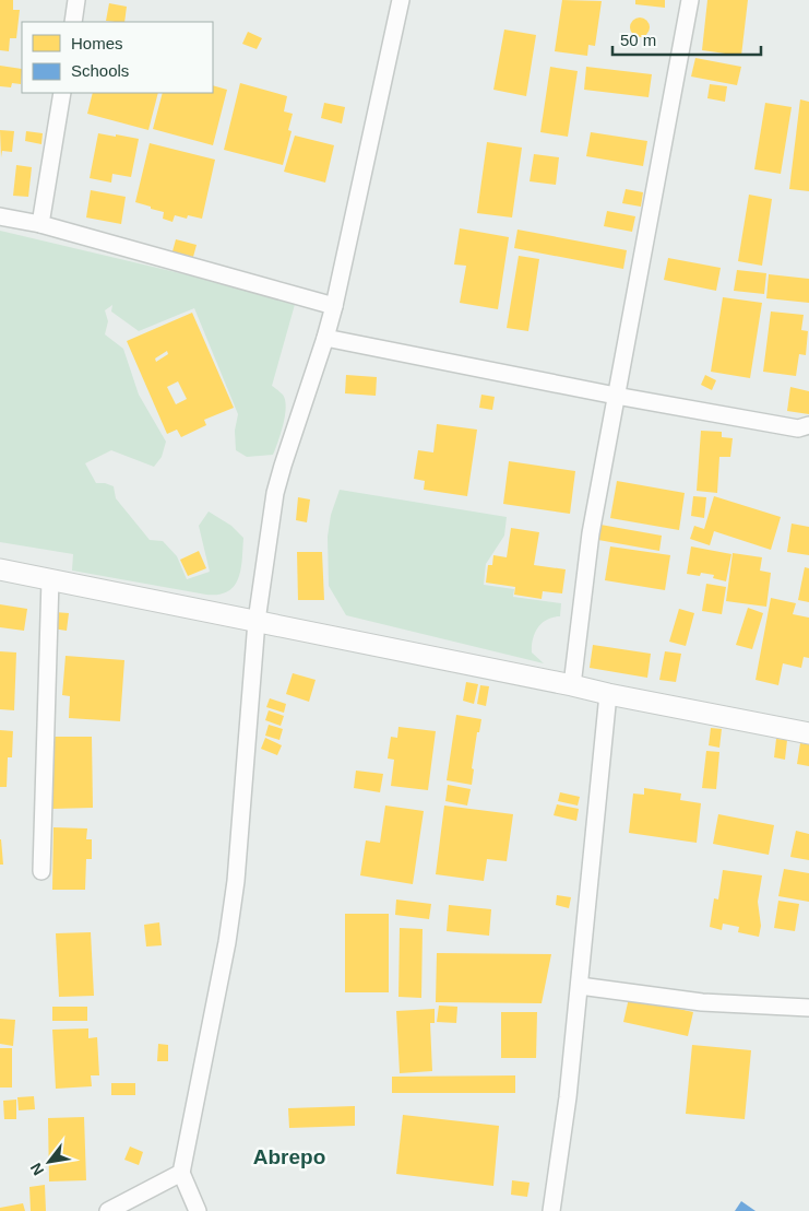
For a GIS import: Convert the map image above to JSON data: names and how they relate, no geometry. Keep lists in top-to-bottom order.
{
  "districts": ["Abrepo"],
  "legend": ["Homes", "Schools"],
  "scale_bar": "50 m",
  "north": "bottom left"
}
